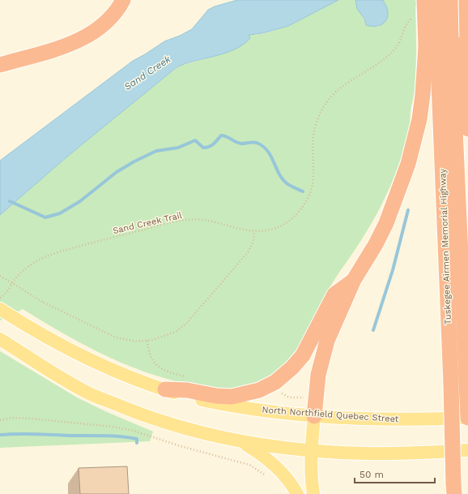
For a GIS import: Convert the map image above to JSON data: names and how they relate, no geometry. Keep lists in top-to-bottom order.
{
  "streets": {
    "highway": ["Tuskegee Airmen Memorial Highway"],
    "main road": ["North Northfield Quebec Street"],
    "path": ["Sand Creek Trail"]
  },
  "water": ["Sand Creek"],
  "scale_bar": "50 m"
}
